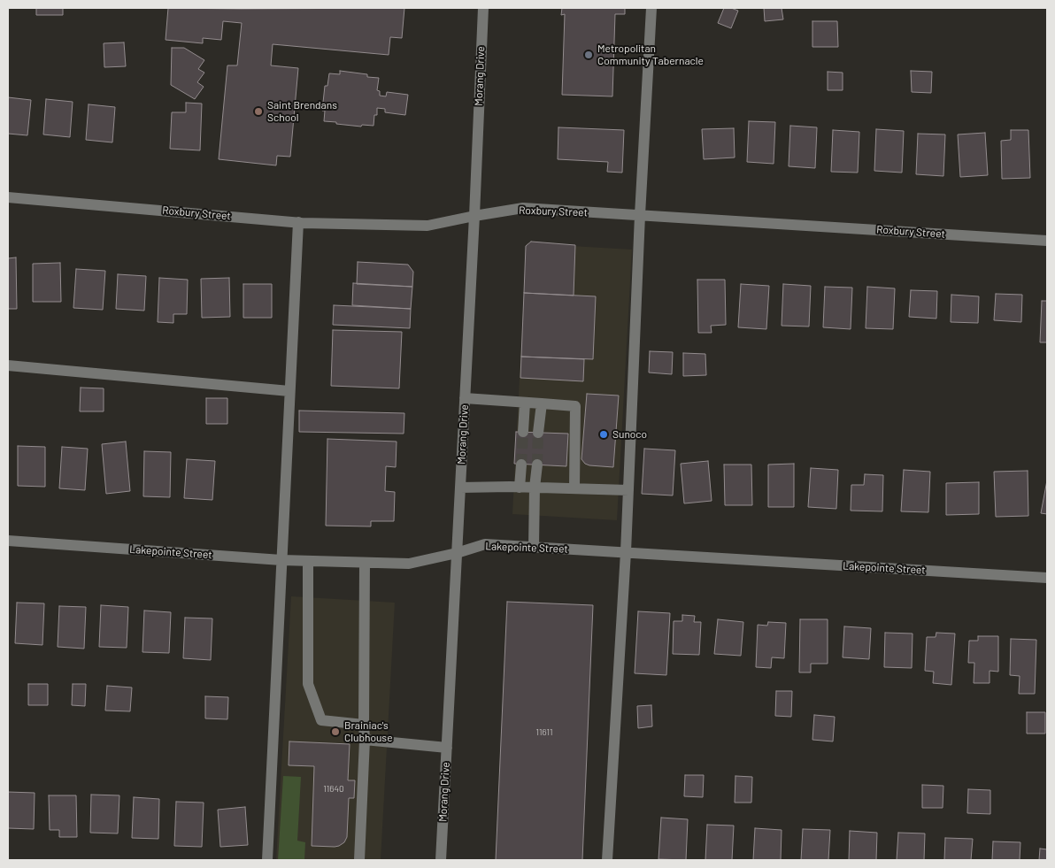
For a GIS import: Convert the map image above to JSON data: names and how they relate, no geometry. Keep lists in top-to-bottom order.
{
  "streets": {
    "street": ["Morang Drive", "Roxbury Street", "Lakepointe Street"]
  },
  "crossings": [
    ["Morang Drive", "Roxbury Street"],
    ["Morang Drive", "Lakepointe Street"]
  ],
  "places": [
    "Metropolitan Community Tabernacle",
    "Saint Brendans School",
    "Sunoco",
    "Brainiac's Clubhouse"
  ],
  "house_numbers": ["11611", "11640"]
}
